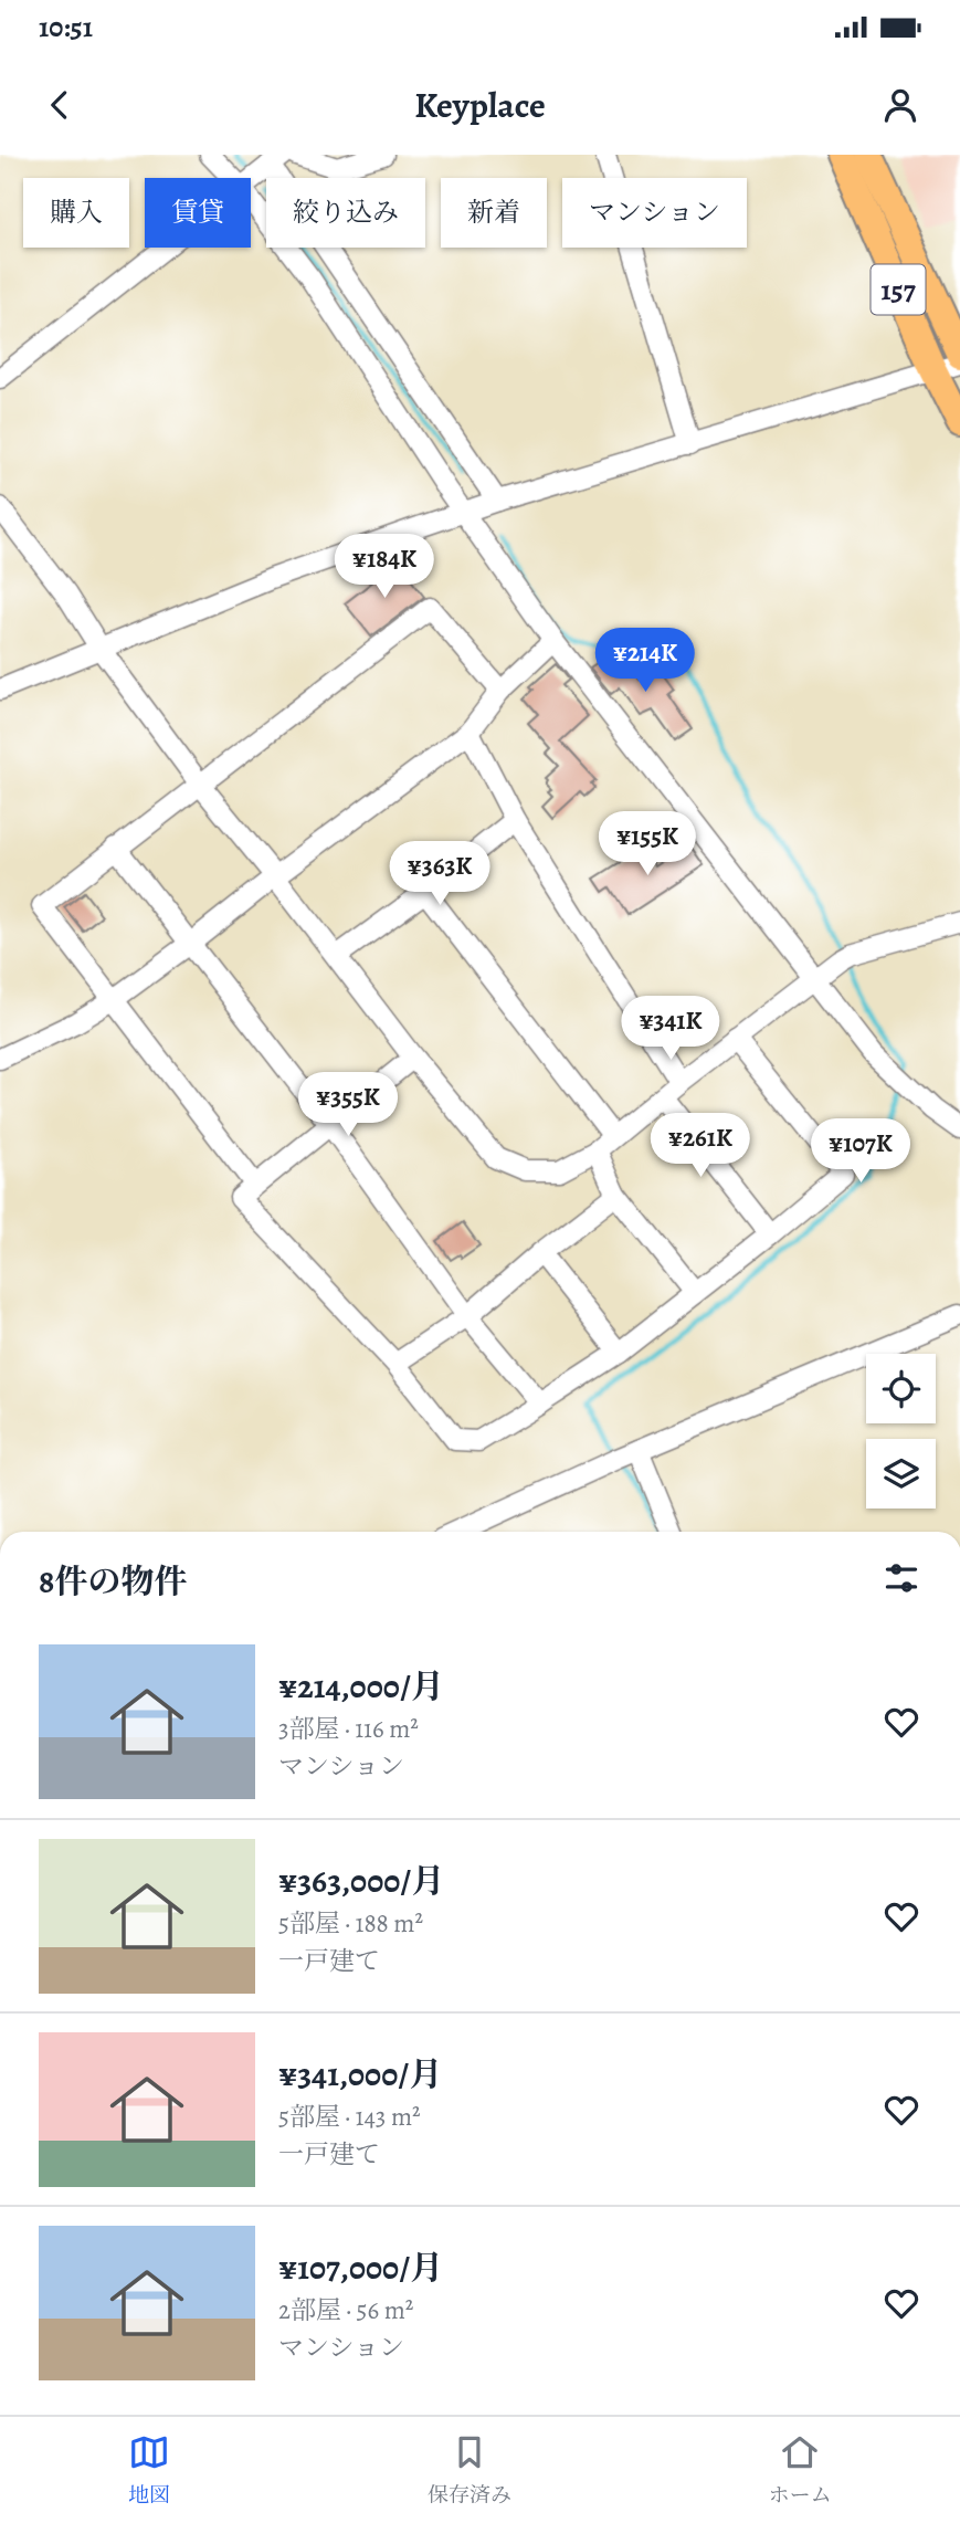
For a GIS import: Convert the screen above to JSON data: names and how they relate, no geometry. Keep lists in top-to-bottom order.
{
  "streets": {
    "highway": ["157"]
  },
  "page": {
    "status": "10:51",
    "header": "Keyplace",
    "chip": [
      "購入",
      "賃貸",
      "絞り込み",
      "新着",
      "マンション"
    ],
    "price": [
      "¥184K",
      "¥214K",
      "¥155K",
      "¥363K",
      "¥341K",
      "¥355K",
      "¥261K",
      "¥107K"
    ],
    "heading": "8件の物件",
    "list": [
      {
        "name": "¥214,000/月",
        "note": "3部屋 · 116 m² · マンション"
      },
      {
        "name": "¥363,000/月",
        "note": "5部屋 · 188 m² · 一戸建て"
      },
      {
        "name": "¥341,000/月",
        "note": "5部屋 · 143 m² · 一戸建て"
      },
      {
        "name": "¥107,000/月",
        "note": "2部屋 · 56 m² · マンション"
      }
    ],
    "tabs": ["地図", "保存済み", "ホーム"]
  }
}
